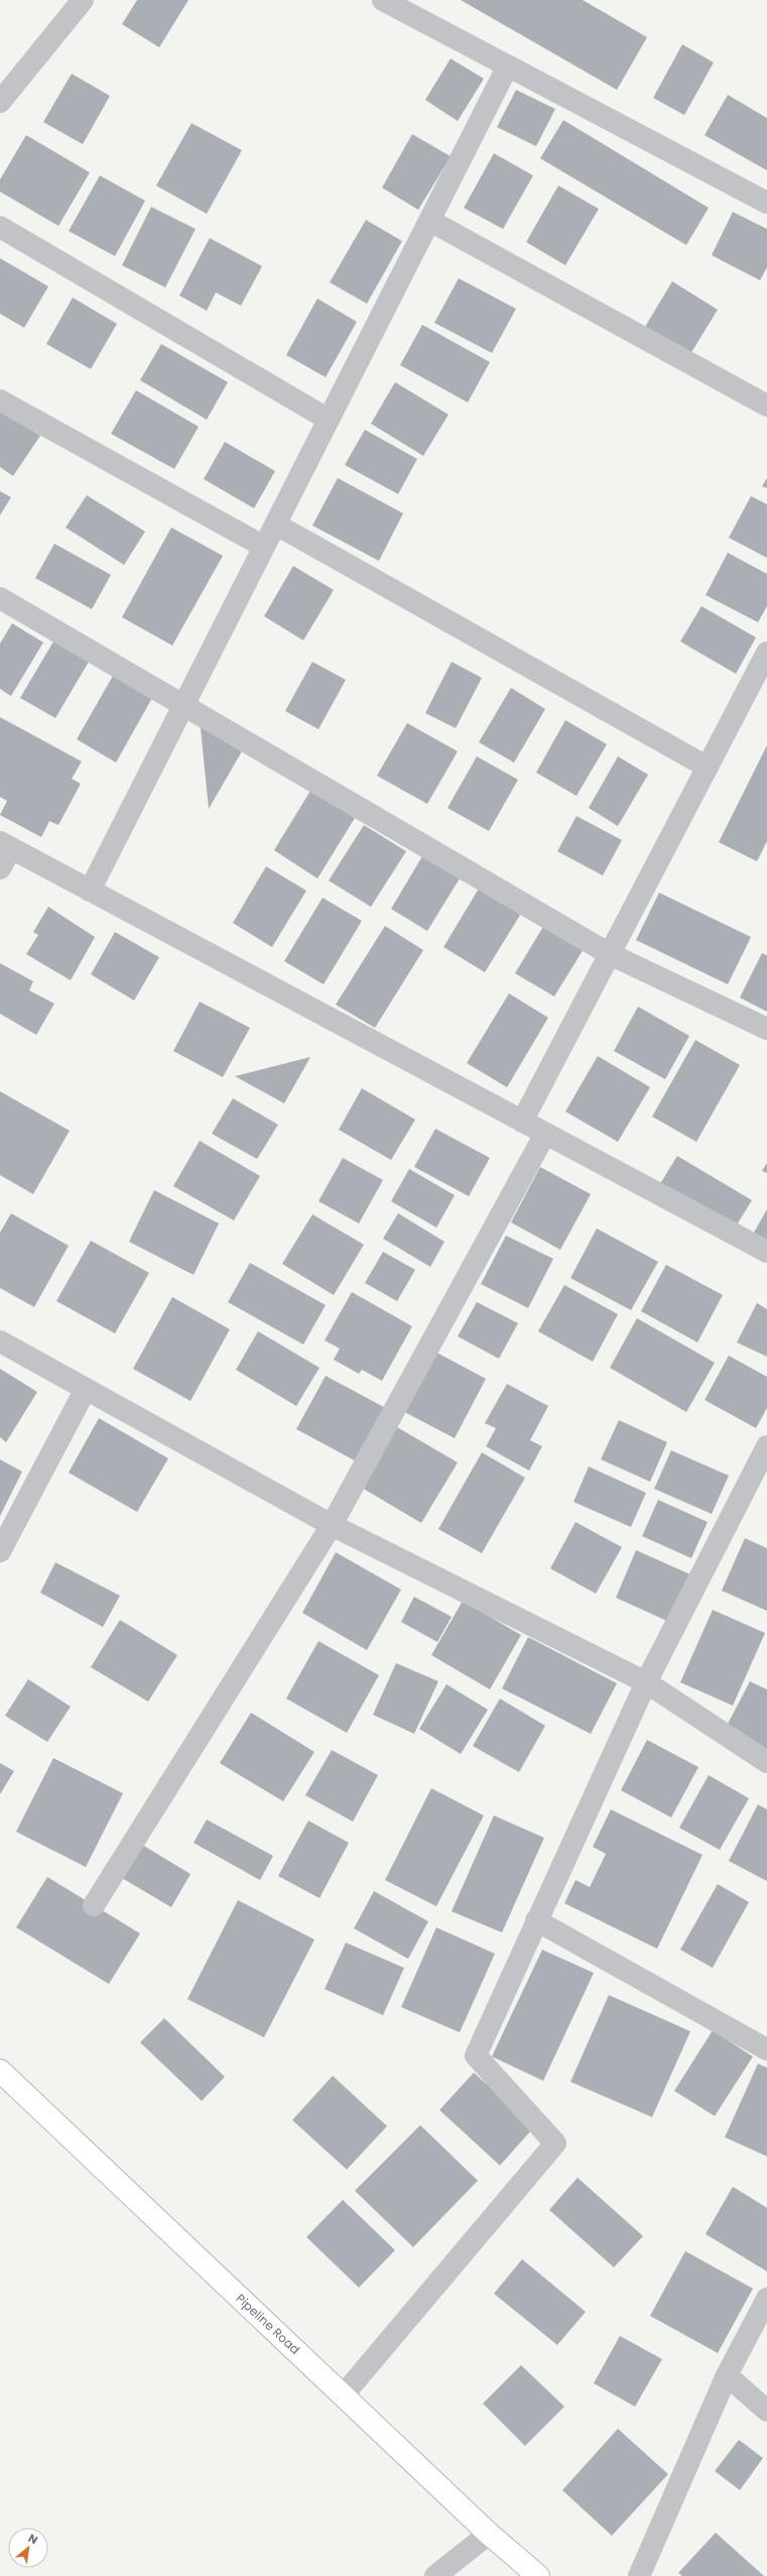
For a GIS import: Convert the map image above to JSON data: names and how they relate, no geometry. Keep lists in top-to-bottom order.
{
  "streets": {
    "main road": ["Pipeline Road"]
  },
  "north": "top right"
}
